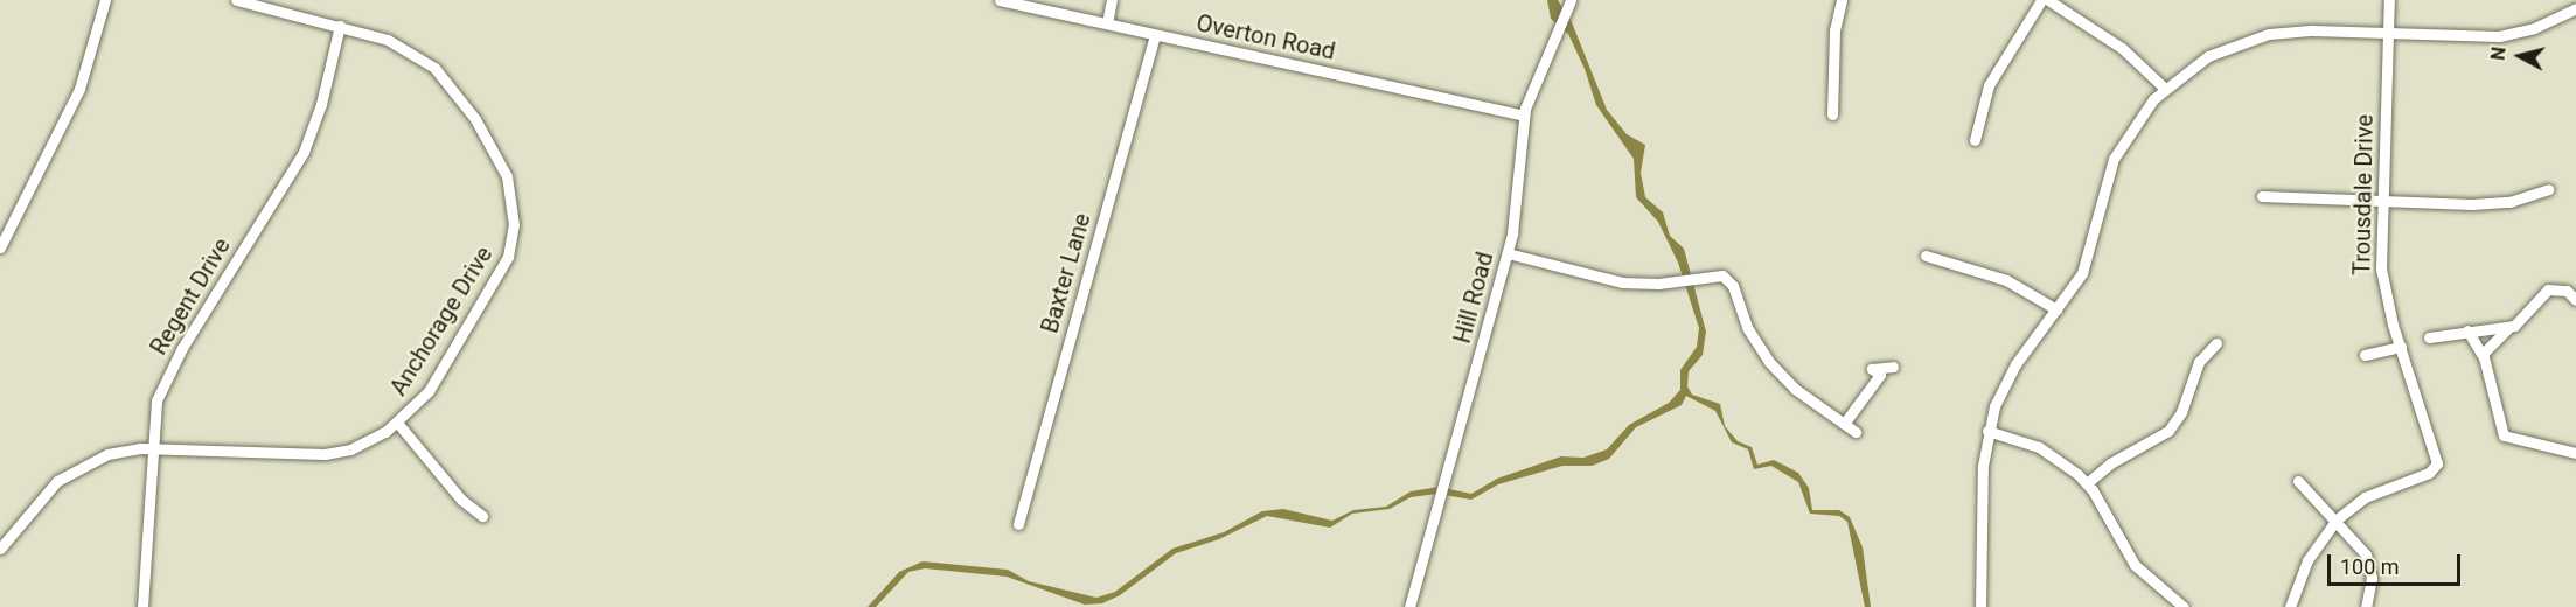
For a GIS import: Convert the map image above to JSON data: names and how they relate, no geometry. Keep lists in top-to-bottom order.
{
  "streets": {
    "street": [
      "Overton Road",
      "Trousdale Drive",
      "Baxter Lane",
      "Regent Drive",
      "Hill Road",
      "Anchorage Drive"
    ]
  },
  "crossings": [
    ["Overton Road", "Baxter Lane"],
    ["Overton Road", "Hill Road"],
    ["Regent Drive", "Anchorage Drive"]
  ],
  "scale_bar": "100 m",
  "north": "left"
}
